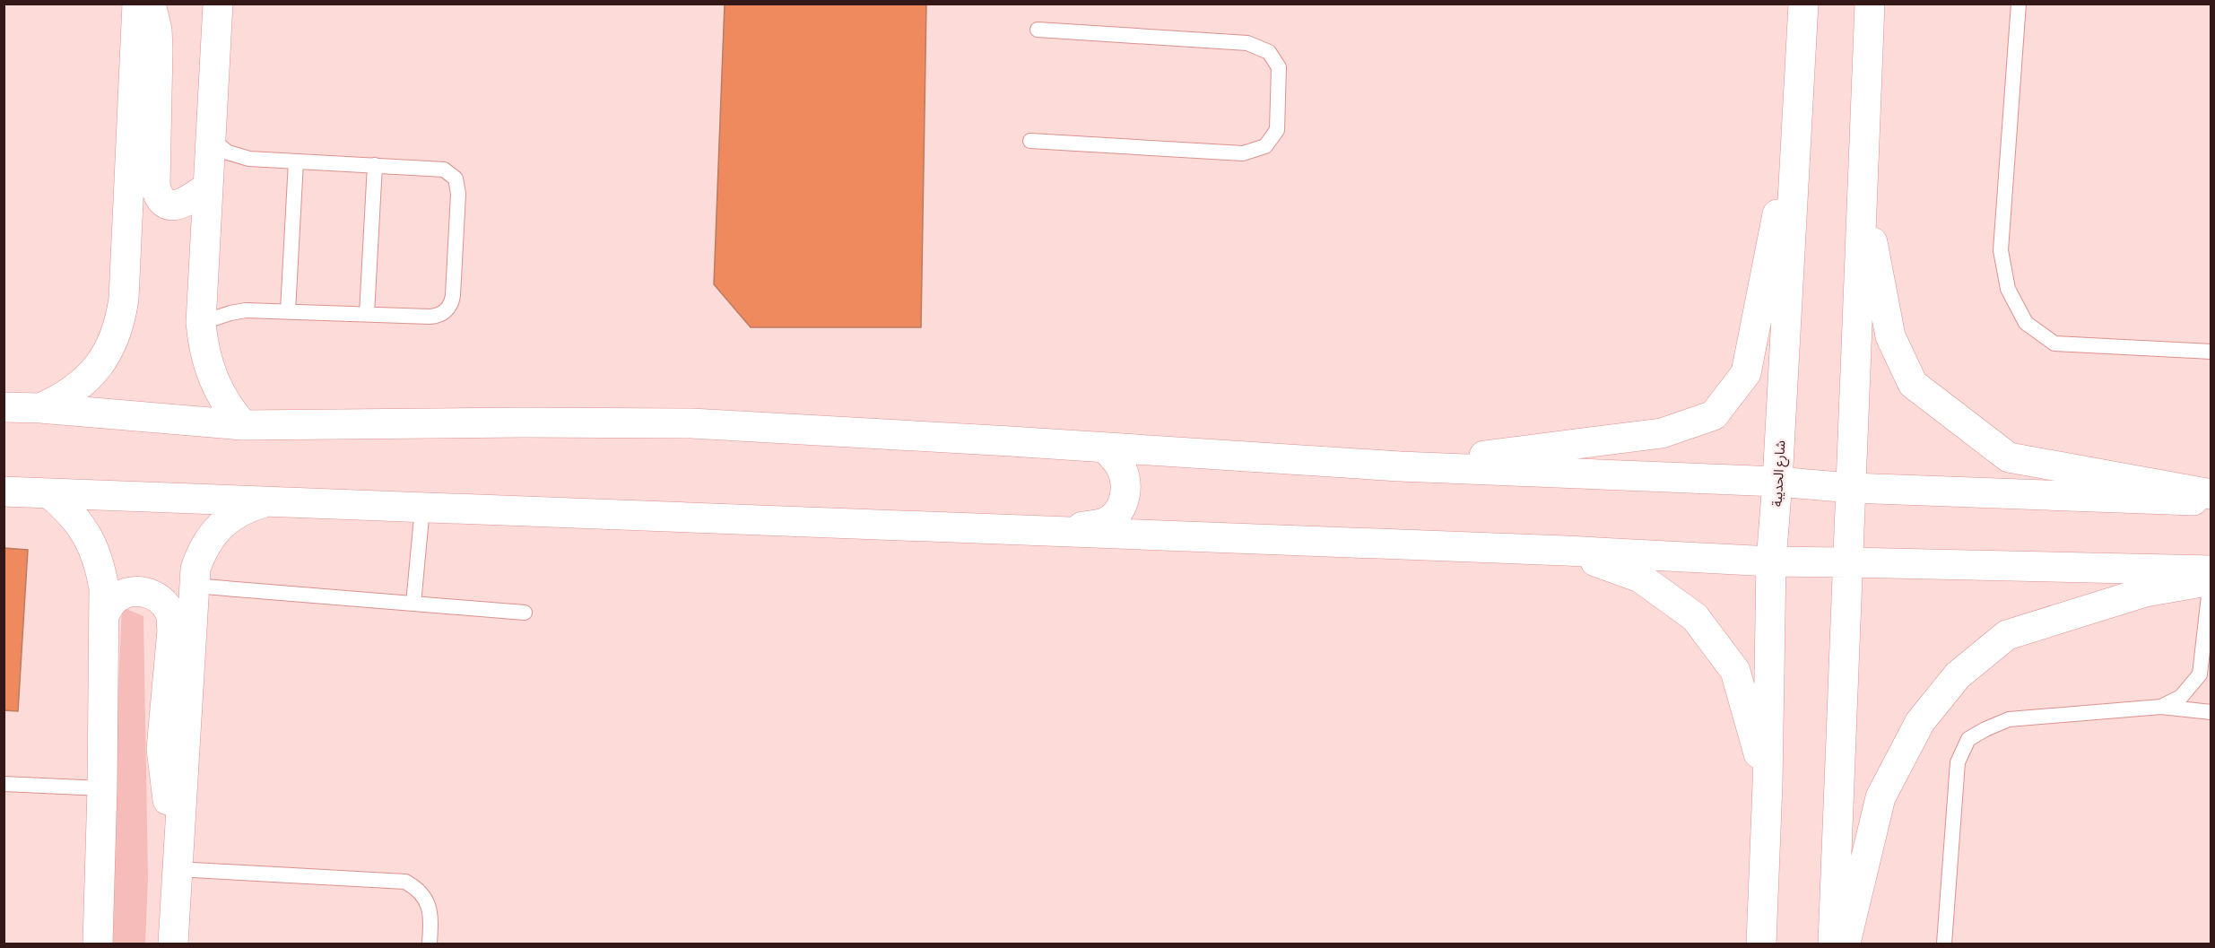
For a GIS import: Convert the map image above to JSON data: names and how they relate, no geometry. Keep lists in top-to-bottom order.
{
  "streets": {
    "main road": ["شارع الحديبة"]
  }
}
